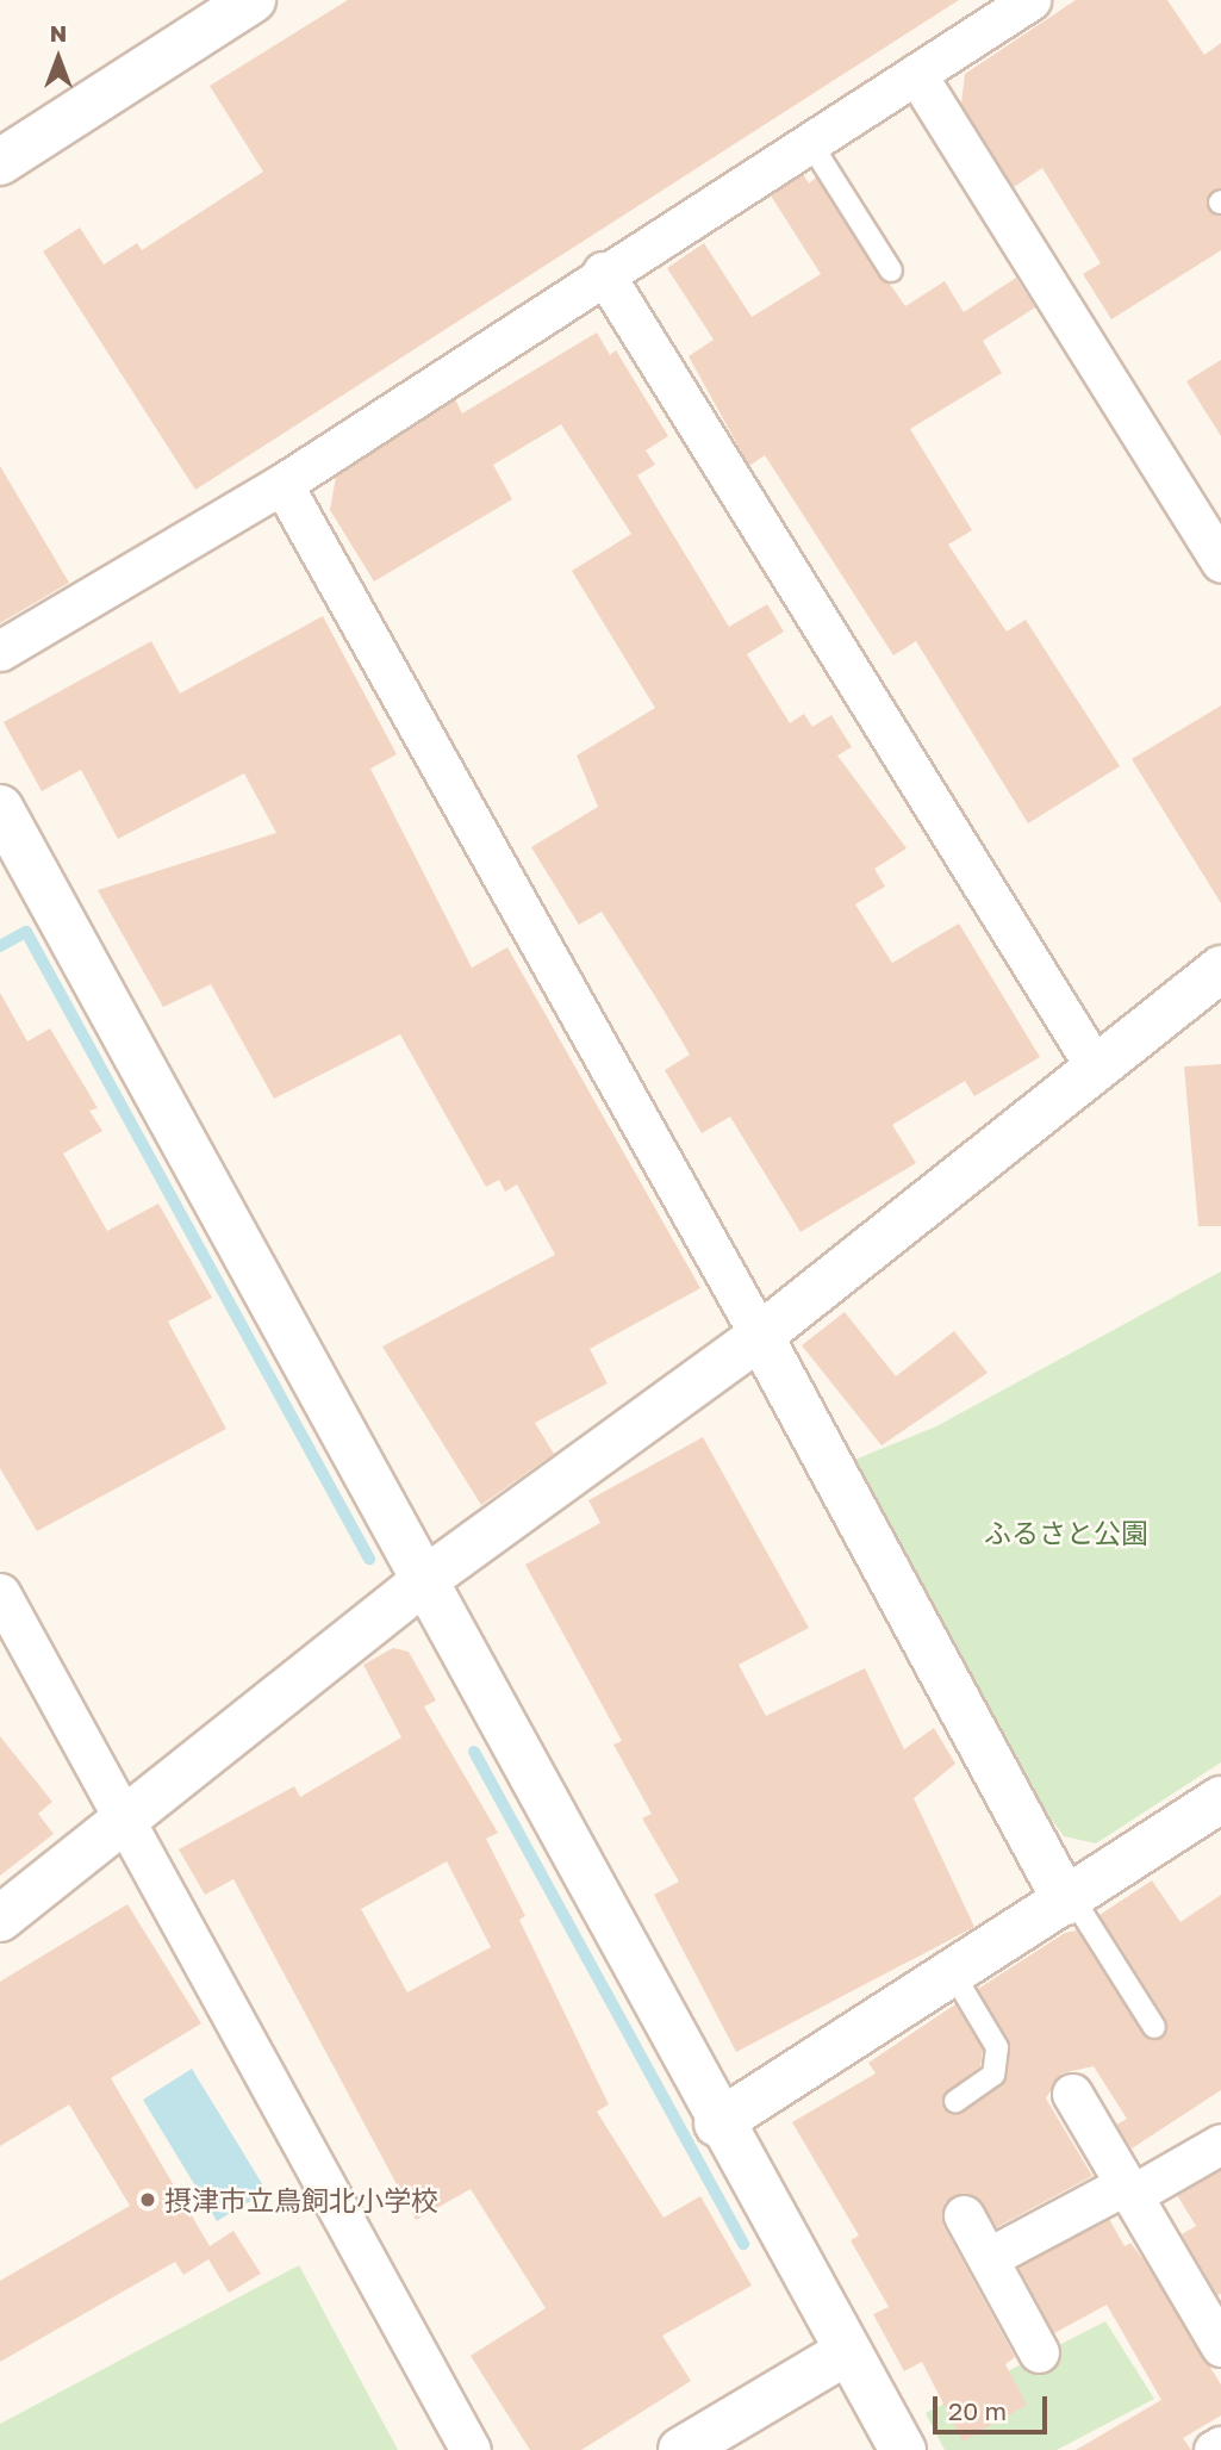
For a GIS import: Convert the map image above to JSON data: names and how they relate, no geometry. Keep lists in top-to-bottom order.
{
  "parks": ["ふるさと公園"],
  "places": ["摂津市立鳥飼北小学校"],
  "scale_bar": "20 m",
  "north": "top"
}
